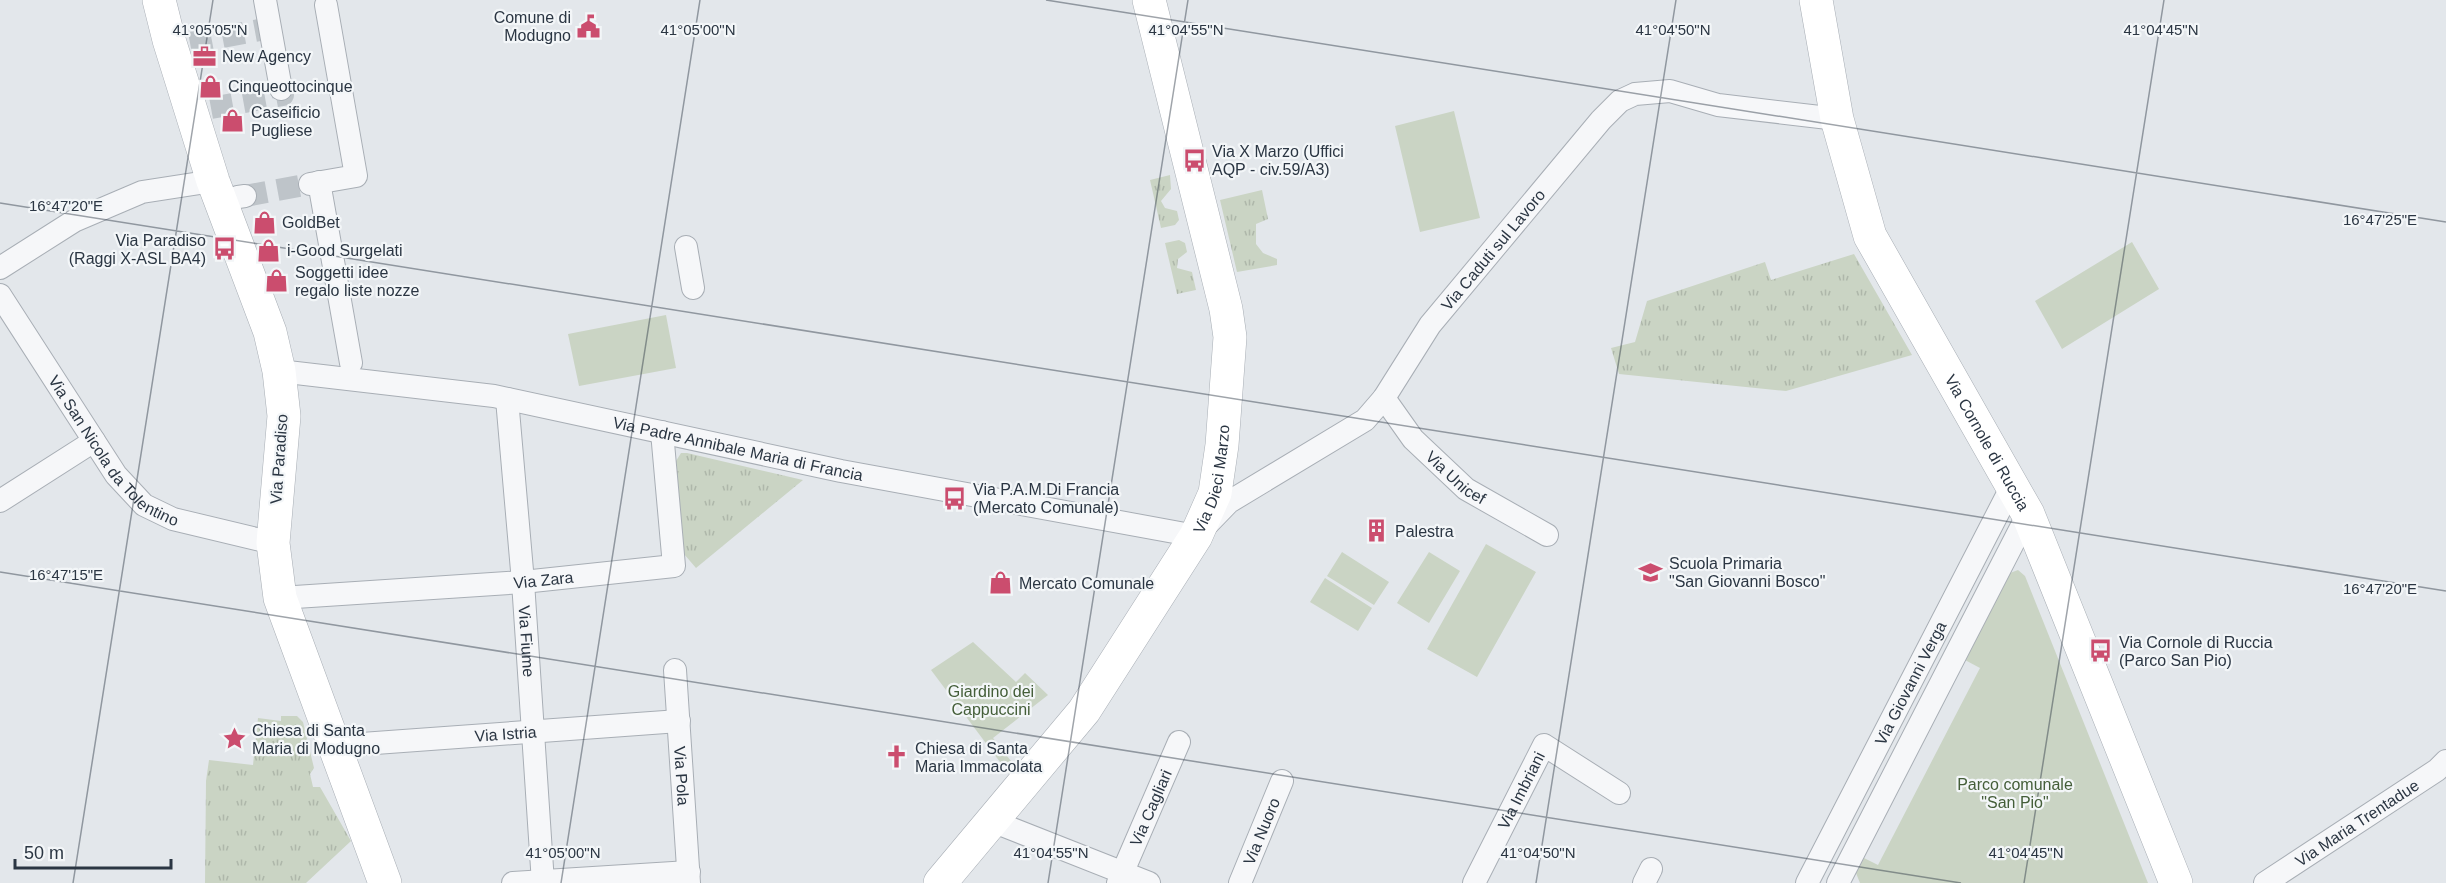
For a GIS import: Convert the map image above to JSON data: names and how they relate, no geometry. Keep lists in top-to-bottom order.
{
  "streets": {
    "street": [
      "Via Caduti sul Lavoro",
      "Via Cornole di Ruccia",
      "Via San Nicola da Tolentino",
      "Via Padre Annibale Maria di Francia",
      "Via Paradiso",
      "Via Unicef",
      "Via Dieci Marzo",
      "Via Zara",
      "Via Fiume",
      "Via Giovanni Verga",
      "Via Istria",
      "Via Pola",
      "Via Imbriani",
      "Via Cagliari",
      "Via Maria Trentadue",
      "Via Nuoro"
    ]
  },
  "crossings": [
    ["Via Caduti sul Lavoro", "Via Cornole di Ruccia"],
    ["Via Caduti sul Lavoro", "Via Padre Annibale Maria di Francia"],
    ["Via Caduti sul Lavoro", "Via Unicef"],
    ["Via Caduti sul Lavoro", "Via Dieci Marzo"],
    ["Via Cornole di Ruccia", "Via Giovanni Verga"],
    ["Via San Nicola da Tolentino", "Via Paradiso"],
    ["Via Padre Annibale Maria di Francia", "Via Paradiso"],
    ["Via Padre Annibale Maria di Francia", "Via Dieci Marzo"],
    ["Via Padre Annibale Maria di Francia", "Via Zara"],
    ["Via Padre Annibale Maria di Francia", "Via Fiume"],
    ["Via Paradiso", "Via Zara"],
    ["Via Paradiso", "Via Istria"],
    ["Via Zara", "Via Fiume"],
    ["Via Fiume", "Via Istria"],
    ["Via Istria", "Via Pola"]
  ],
  "parks": ["Giardino dei Cappuccini", "Parco comunale \"San Pio\""],
  "places": {
    "public building": ["Comune di Modugno"],
    "office": ["New Agency"],
    "shop": [
      "Cinqueottocinque",
      "Caseificio Pugliese",
      "GoldBet",
      "i-Good Surgelati",
      "Soggetti idee regalo liste nozze",
      "Mercato Comunale"
    ],
    "bus stop": [
      "Via X Marzo (Uffici AQP - civ.59/A3)",
      "Via Paradiso (Raggi X-ASL BA4)",
      "Via P.A.M.Di Francia (Mercato Comunale)",
      "Via Cornole di Ruccia (Parco San Pio)"
    ],
    "building": ["Palestra"],
    "school or university": ["Scuola Primaria \"San Giovanni Bosco\""],
    "place": ["Chiesa di Santa Maria di Modugno"],
    "church": ["Chiesa di Santa Maria Immacolata"]
  },
  "scale_bar": "50 m",
  "coordinates": [
    "41°05'05\"N",
    "41°05'00\"N",
    "41°04'55\"N",
    "41°04'50\"N",
    "41°04'45\"N",
    "16°47'20\"E",
    "16°47'25\"E",
    "16°47'15\"E"
  ]
}
